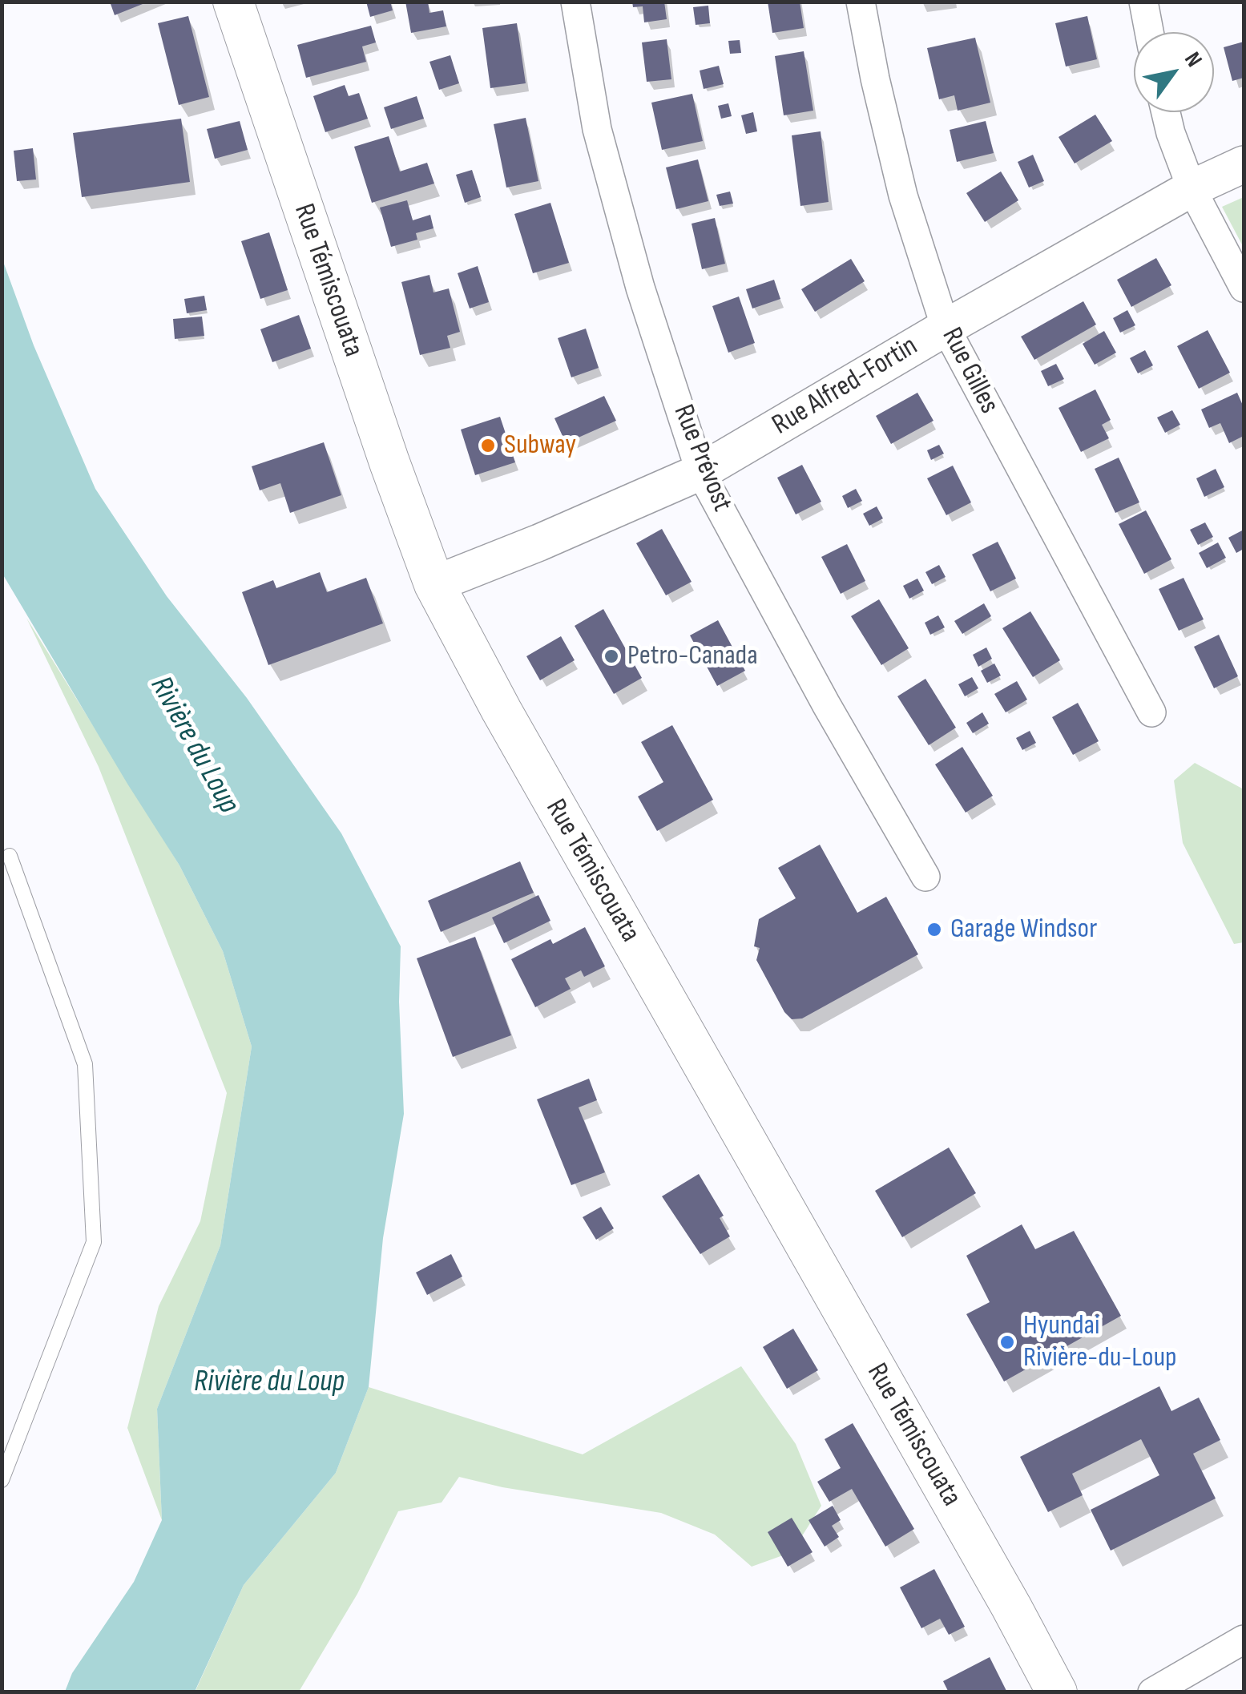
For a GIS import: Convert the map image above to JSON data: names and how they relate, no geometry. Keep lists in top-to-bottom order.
{
  "streets": {
    "main road": ["Rue Témiscouata"],
    "street": ["Rue Gilles", "Rue Alfred-Fortin", "Rue Prévost"]
  },
  "crossings": [
    ["Rue Témiscouata", "Rue Alfred-Fortin"],
    ["Rue Gilles", "Rue Alfred-Fortin"],
    ["Rue Alfred-Fortin", "Rue Prévost"]
  ],
  "water": ["Rivière du Loup"],
  "places": [
    "Subway",
    "Petro-Canada",
    "Garage Windsor",
    "Hyundai Rivière-du-Loup"
  ],
  "north": "top right"
}
